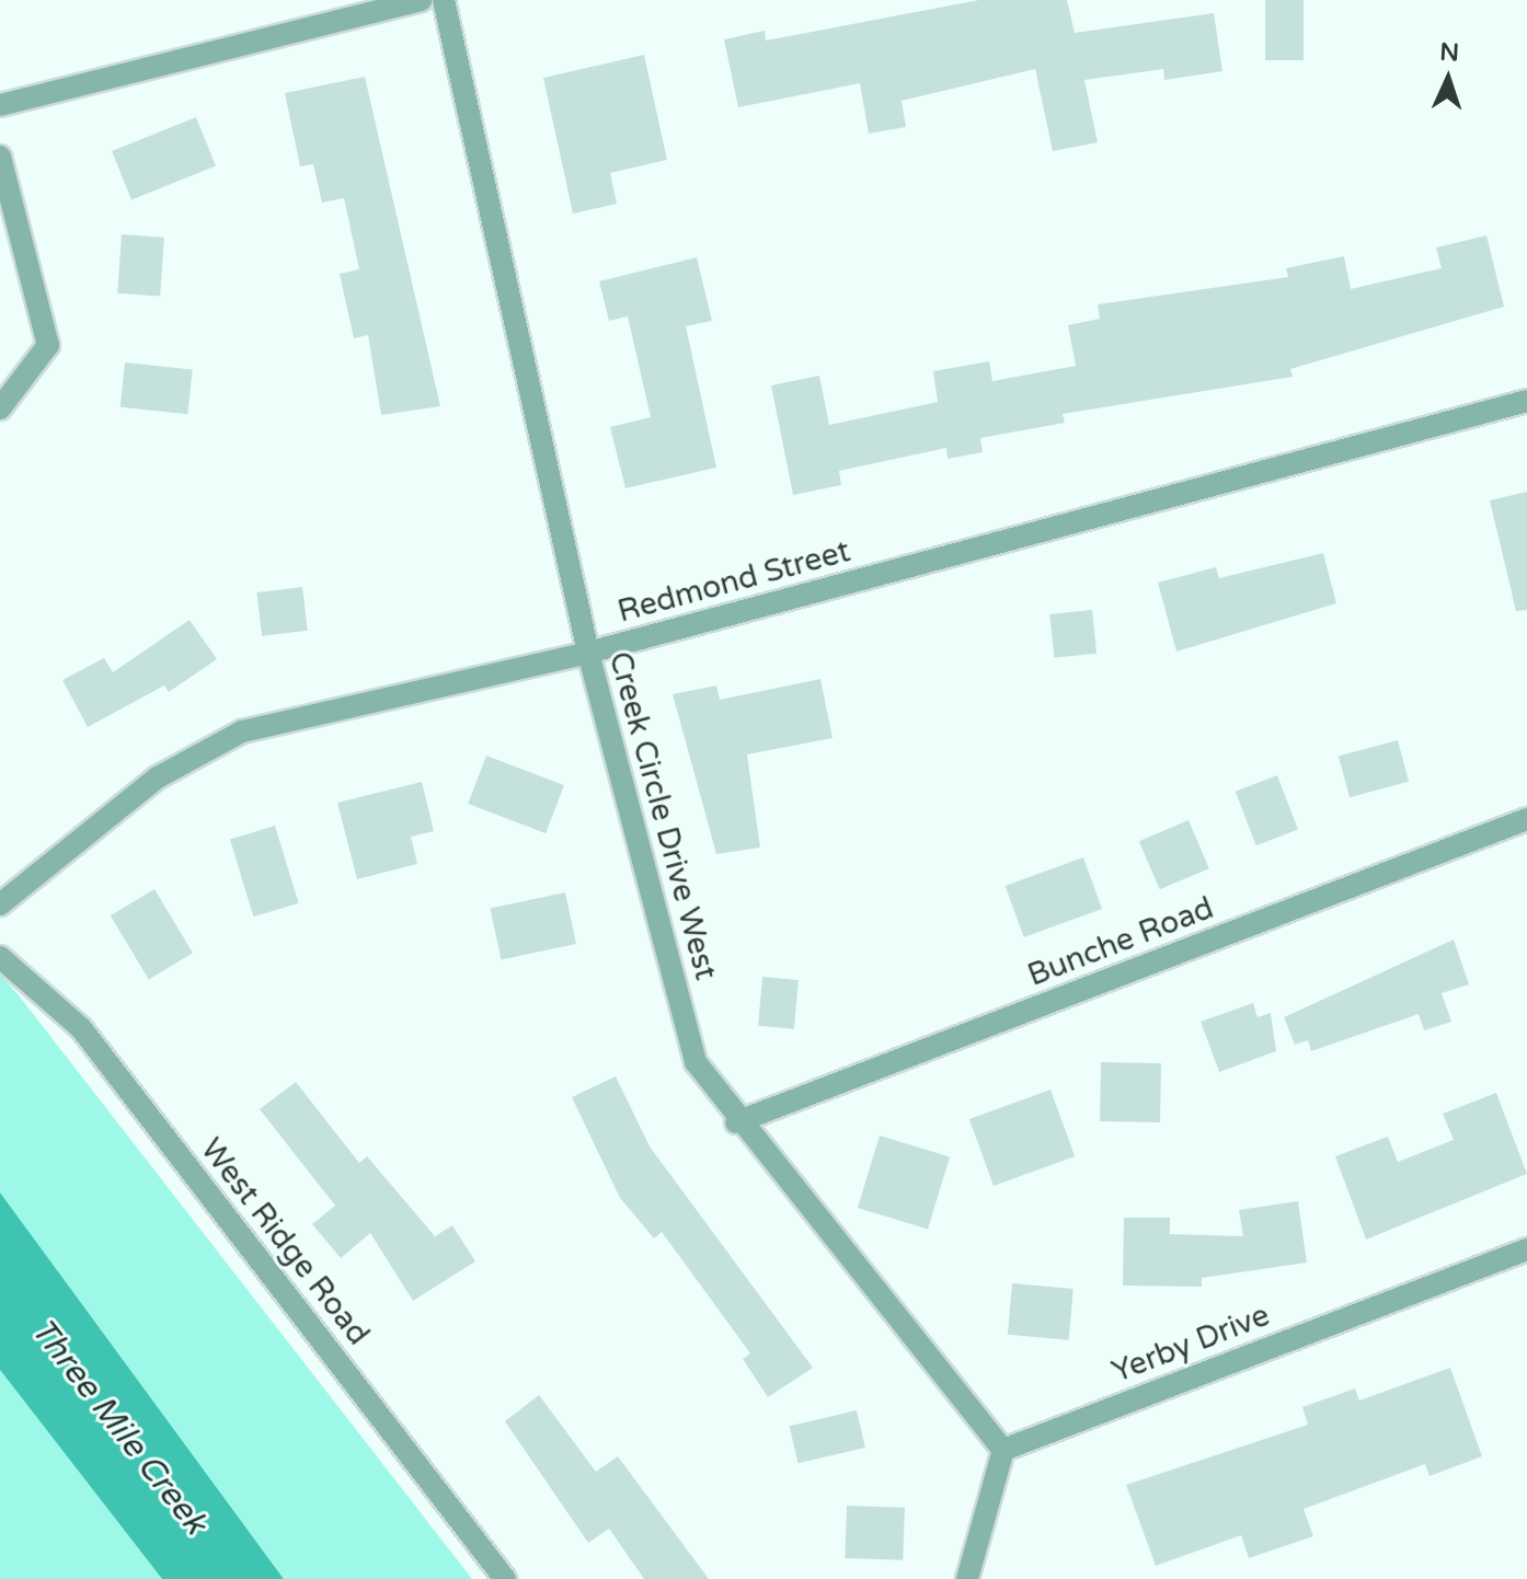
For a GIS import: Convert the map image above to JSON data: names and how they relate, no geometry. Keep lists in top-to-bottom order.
{
  "streets": {
    "street": [
      "Redmond Street",
      "Creek Circle Drive West",
      "Bunche Road",
      "West Ridge Road",
      "Yerby Drive"
    ]
  },
  "crossings": [
    ["Redmond Street", "Creek Circle Drive West"],
    ["Creek Circle Drive West", "Bunche Road"],
    ["Creek Circle Drive West", "Yerby Drive"]
  ],
  "water": ["Three Mile Creek"],
  "north": "top"
}
